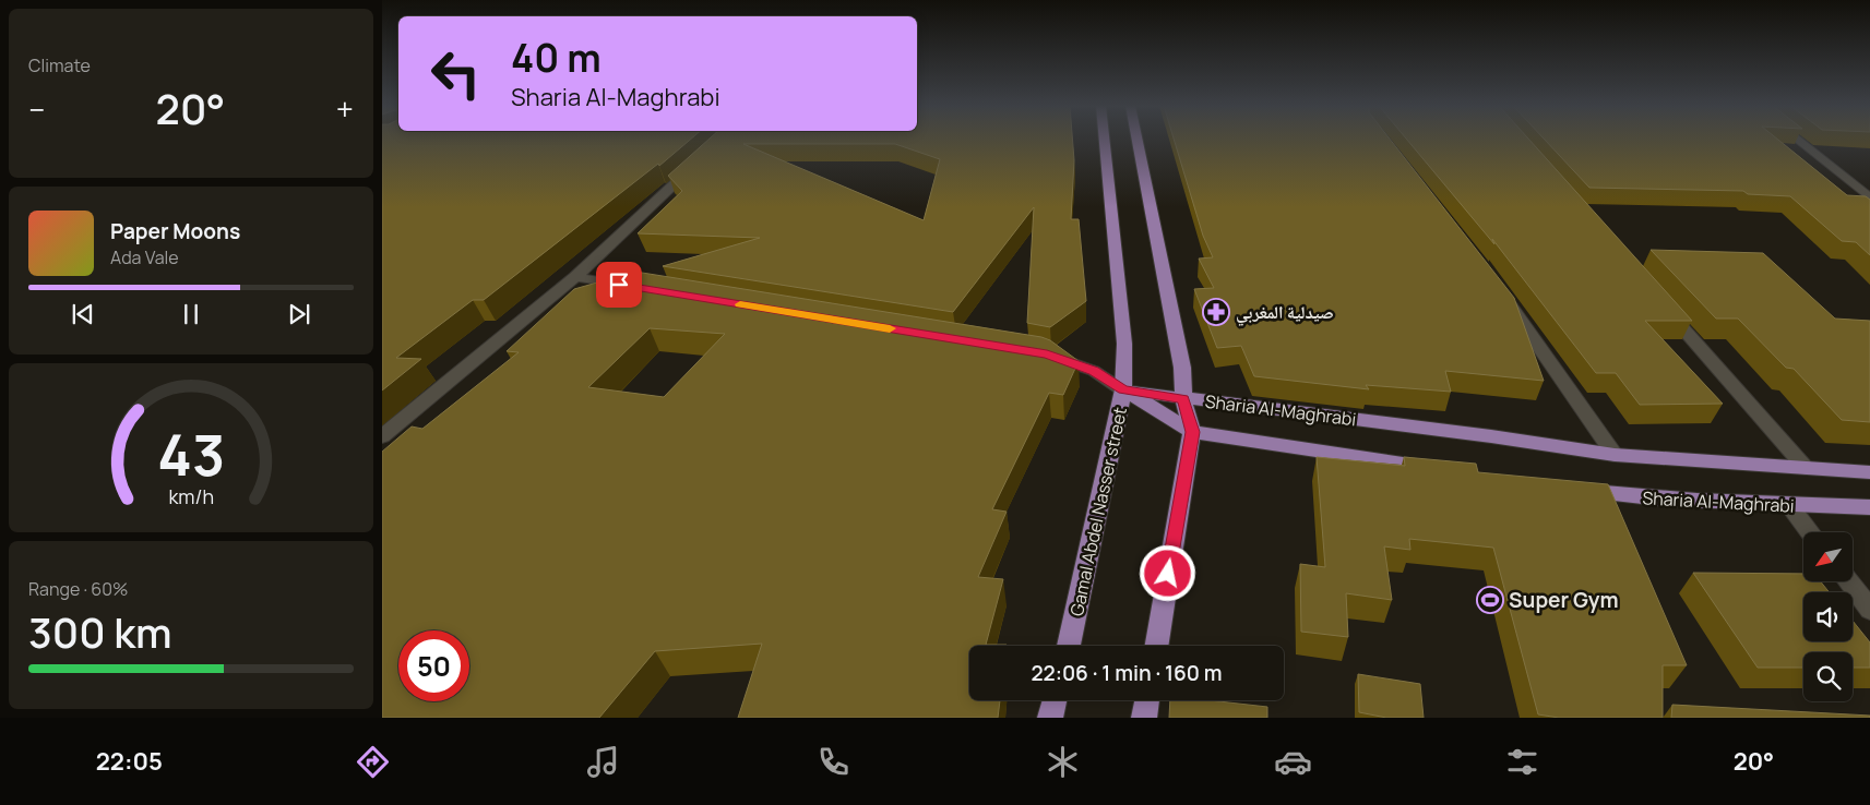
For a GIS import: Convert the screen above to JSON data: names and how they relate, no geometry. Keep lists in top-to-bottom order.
{
  "streets": {
    "main road": ["Sharia Al-Maghrabi", "Gamal Abdel Nasser street"]
  },
  "crossings": [
    ["Sharia Al-Maghrabi", "Gamal Abdel Nasser street"]
  ],
  "places": {
    "pharmacy": ["صيدلية المغربي"],
    "sports": ["Super Gym"]
  },
  "north": "bottom left",
  "page": {
    "tile": [
      "Climate",
      ["Range · 60%", "300 km"]
    ],
    "turn": ["40 m", "Sharia Al-Maghrabi"],
    "heat": ["−", "20°", "+"],
    "song": ["Paper Moons", "Ada Vale"],
    "limit": "50",
    "trip": "22:06 · 1 min · 160 m",
    "tabs": ["22:05", "20°"],
    "gauge": ["43", "km/h"]
  }
}
